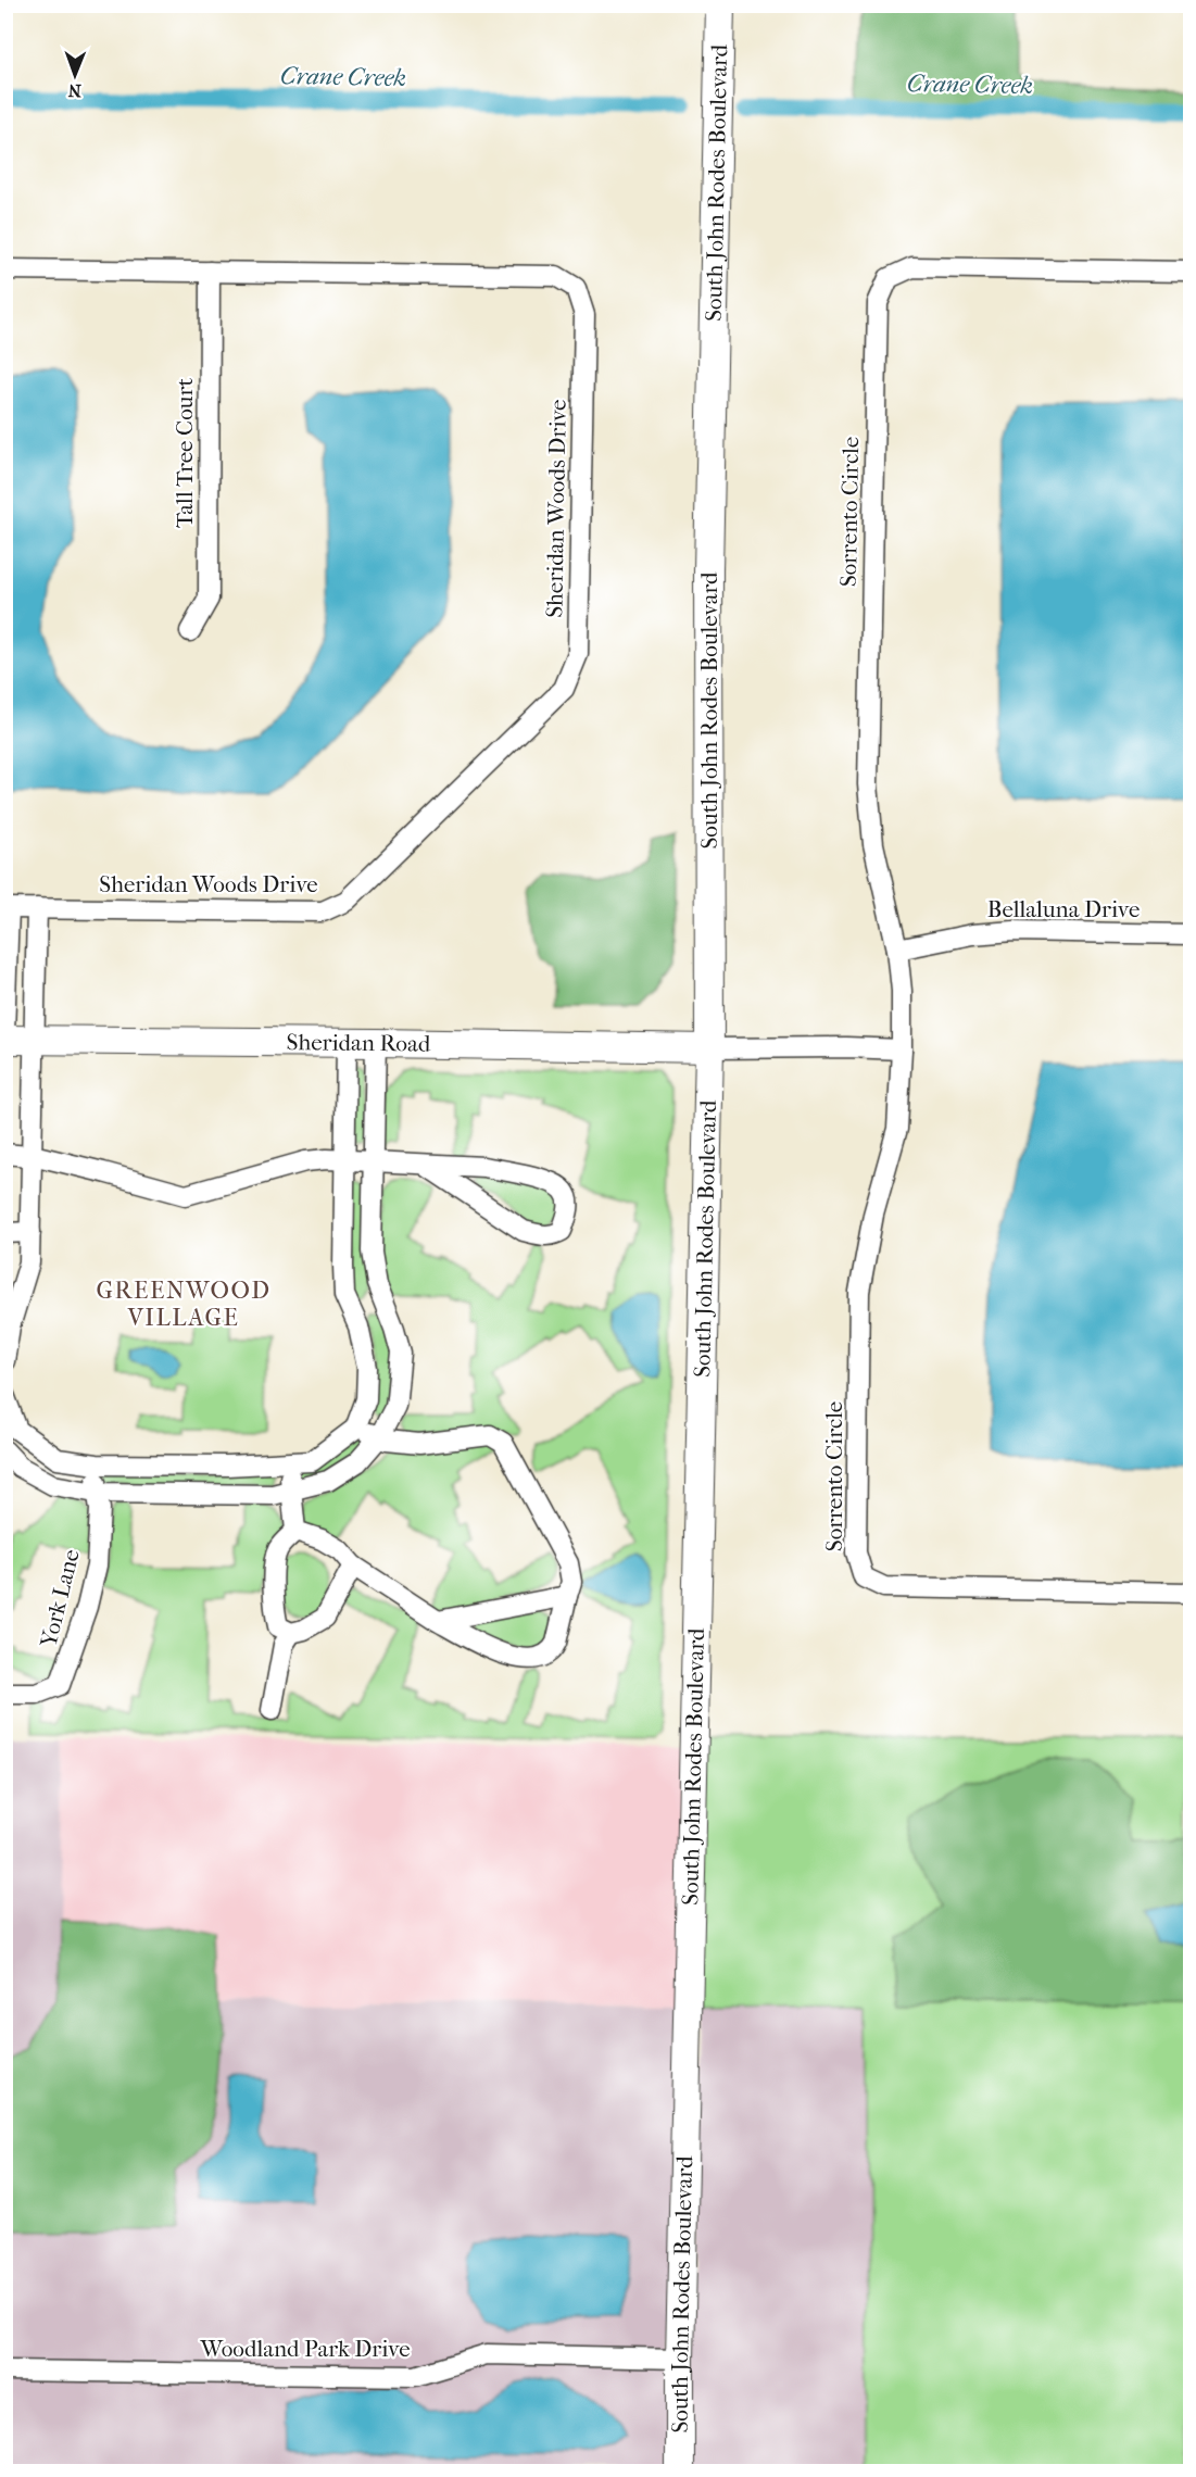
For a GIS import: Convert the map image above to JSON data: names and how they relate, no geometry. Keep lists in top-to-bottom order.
{
  "streets": {
    "main road": ["South John Rodes Boulevard", "Sheridan Road"],
    "street": [
      "Tall Tree Court",
      "Sheridan Woods Drive",
      "Sorrento Circle",
      "Bellaluna Drive",
      "York Lane",
      "Woodland Park Drive"
    ]
  },
  "crossings": [
    ["South John Rodes Boulevard", "Sheridan Road"],
    ["South John Rodes Boulevard", "Woodland Park Drive"],
    ["Tall Tree Court", "Sheridan Woods Drive"],
    ["Sorrento Circle", "Bellaluna Drive"]
  ],
  "districts": ["GREENWOOD VILLAGE"],
  "water": ["Crane Creek"],
  "north": "bottom"
}
